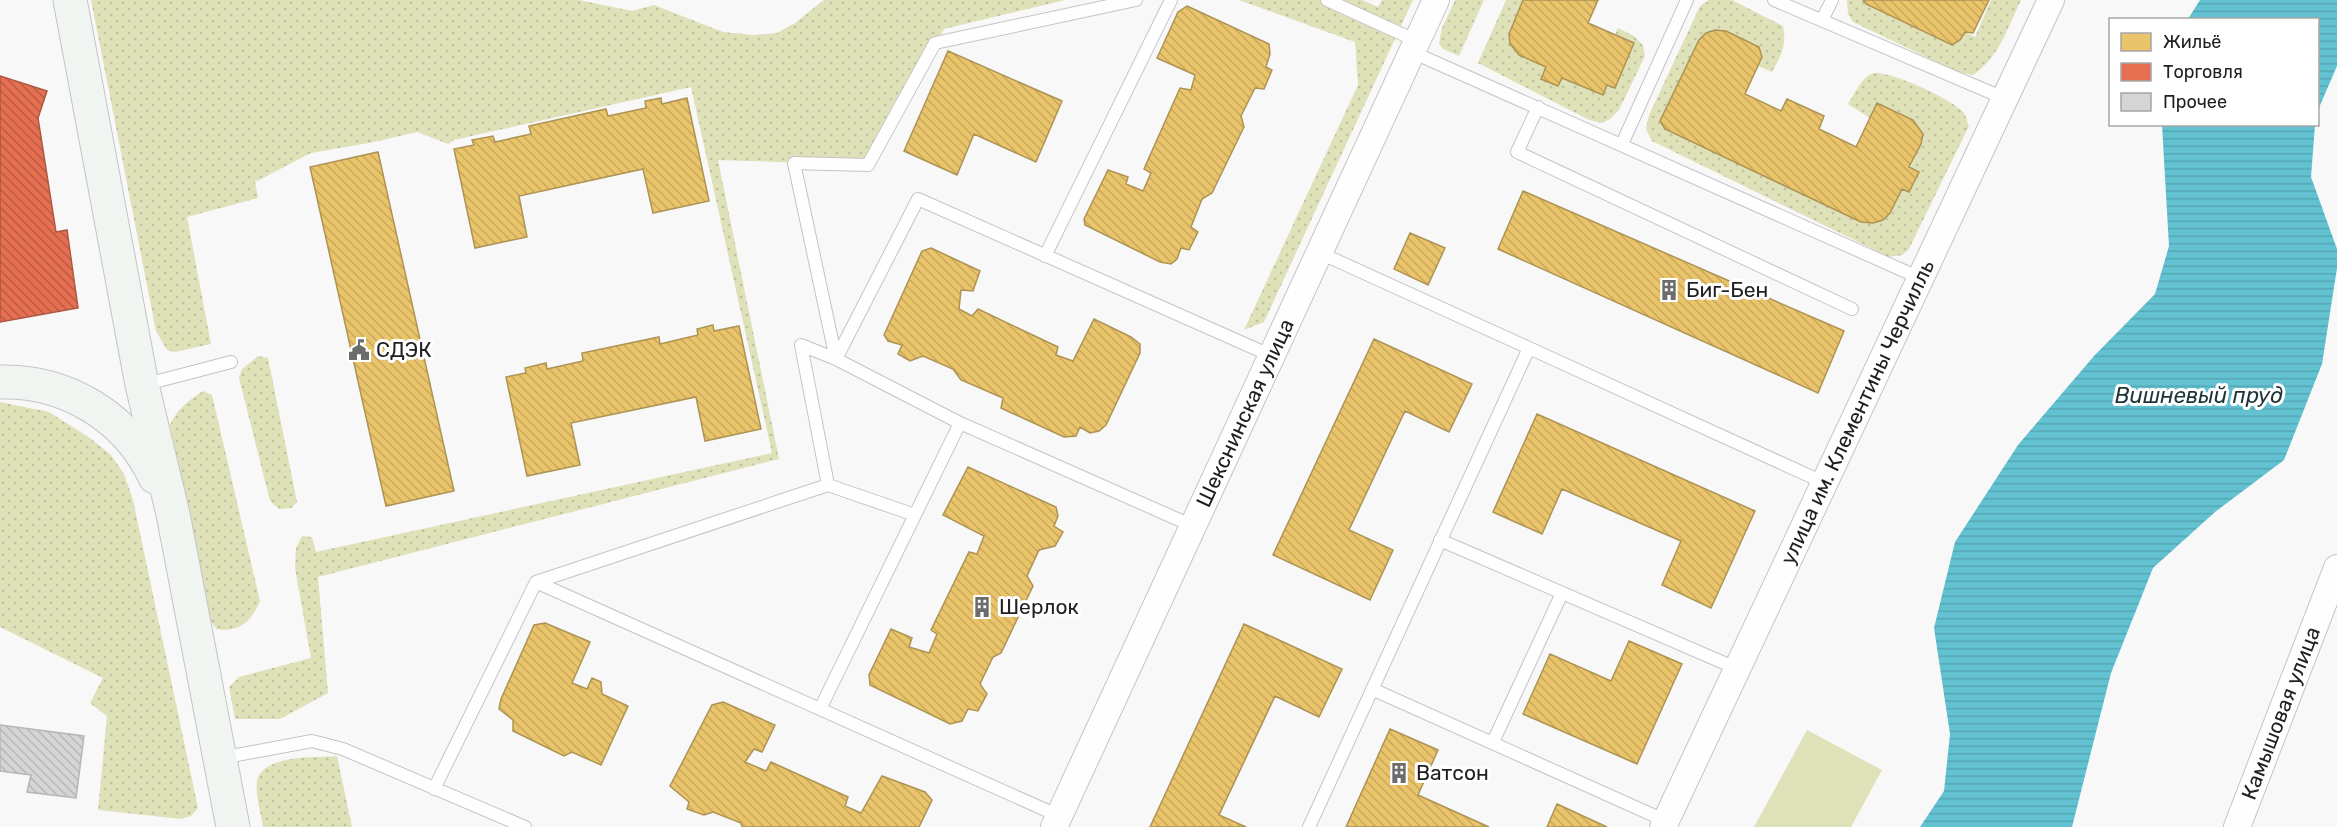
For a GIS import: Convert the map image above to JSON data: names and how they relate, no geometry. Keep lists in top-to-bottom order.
{
  "streets": {
    "street": ["Шекснинская улица", "улица им. Клементины Черчилль", "Камышовая улица"]
  },
  "water": ["Вишневый пруд"],
  "places": {
    "building": ["Биг-Бен", "Шерлок", "Ватсон"],
    "public building": ["СДЭК"]
  },
  "legend": ["Жильё", "Торговля", "Прочее"]
}
